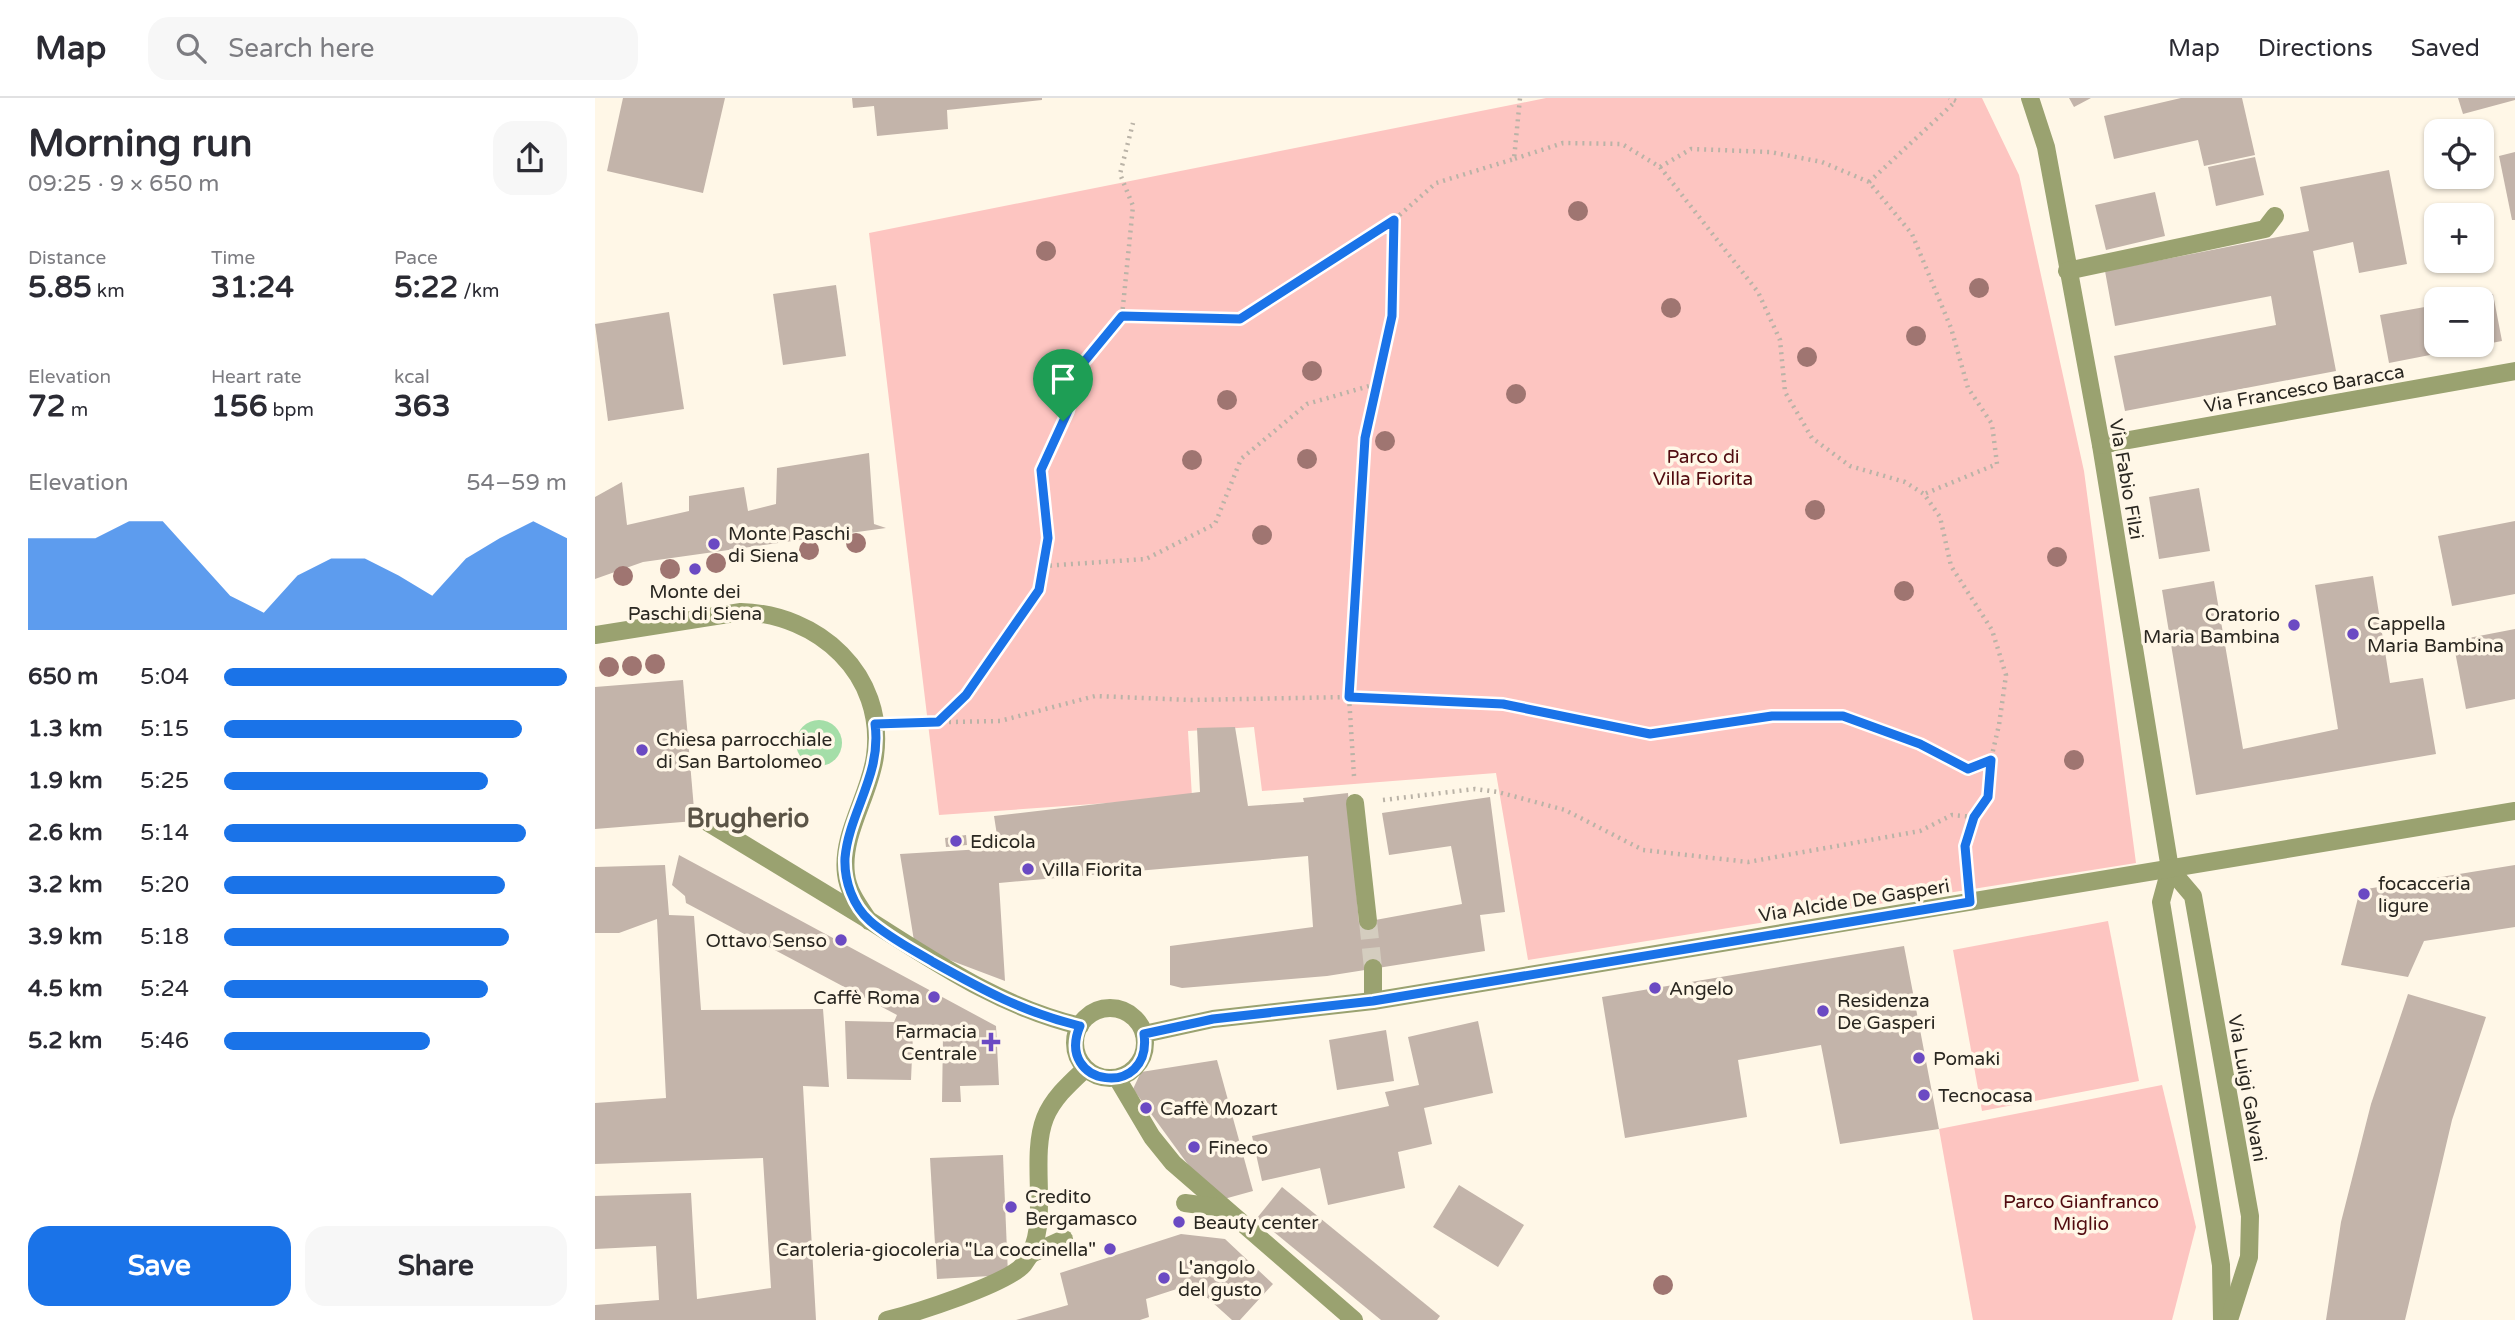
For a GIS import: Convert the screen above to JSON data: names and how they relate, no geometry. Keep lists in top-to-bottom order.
{
  "streets": {
    "street": [
      "Via Francesco Baracca",
      "Via Fabio Filzi",
      "Via Alcide De Gasperi",
      "Via Luigi Galvani"
    ]
  },
  "crossings": [
    ["Via Francesco Baracca", "Via Fabio Filzi"],
    ["Via Fabio Filzi", "Via Alcide De Gasperi"],
    ["Via Fabio Filzi", "Via Luigi Galvani"],
    ["Via Alcide De Gasperi", "Via Luigi Galvani"]
  ],
  "districts": ["Brugherio"],
  "parks": ["Parco di Villa Fiorita", "Parco Gianfranco Miglio"],
  "places": {
    "other": [
      "Monte Paschi di Siena",
      "Monte dei Paschi di Siena",
      "Oratorio Maria Bambina",
      "Cappella Maria Bambina",
      "Chiesa parrocchiale di San Bartolomeo",
      "Edicola",
      "Villa Fiorita",
      "focacceria ligure",
      "Ottavo Senso",
      "Angelo",
      "Caffè Roma",
      "Residenza De Gasperi",
      "Pomaki",
      "Tecnocasa",
      "Caffè Mozart",
      "Fineco",
      "Credito Bergamasco",
      "Beauty center",
      "Cartoleria-giocoleria \"La coccinella\"",
      "L'angolo del gusto"
    ],
    "health": ["Farmacia Centrale"]
  },
  "page": {
    "header": "Map",
    "search": "Search here",
    "nav": ["Map", "Directions", "Saved"],
    "heading": ["Morning run", "09:25 · 9 × 650 m"],
    "map_buttons": ["+", "−"],
    "stats": [
      ["Distance", "5.85 km"],
      ["Time", "31:24"],
      ["Pace", "5:22 /km"],
      ["Elevation", "72 m"],
      ["Heart rate", "156 bpm"],
      ["kcal", "363"]
    ],
    "chart": ["Elevation", "54–59 m"],
    "list": [
      {
        "name": "650 m",
        "note": "5:04"
      },
      {
        "name": "1.3 km",
        "note": "5:15"
      },
      {
        "name": "1.9 km",
        "note": "5:25"
      },
      {
        "name": "2.6 km",
        "note": "5:14"
      },
      {
        "name": "3.2 km",
        "note": "5:20"
      },
      {
        "name": "3.9 km",
        "note": "5:18"
      },
      {
        "name": "4.5 km",
        "note": "5:24"
      },
      {
        "name": "5.2 km",
        "note": "5:46"
      }
    ],
    "buttons": ["Save", "Share"]
  }
}
